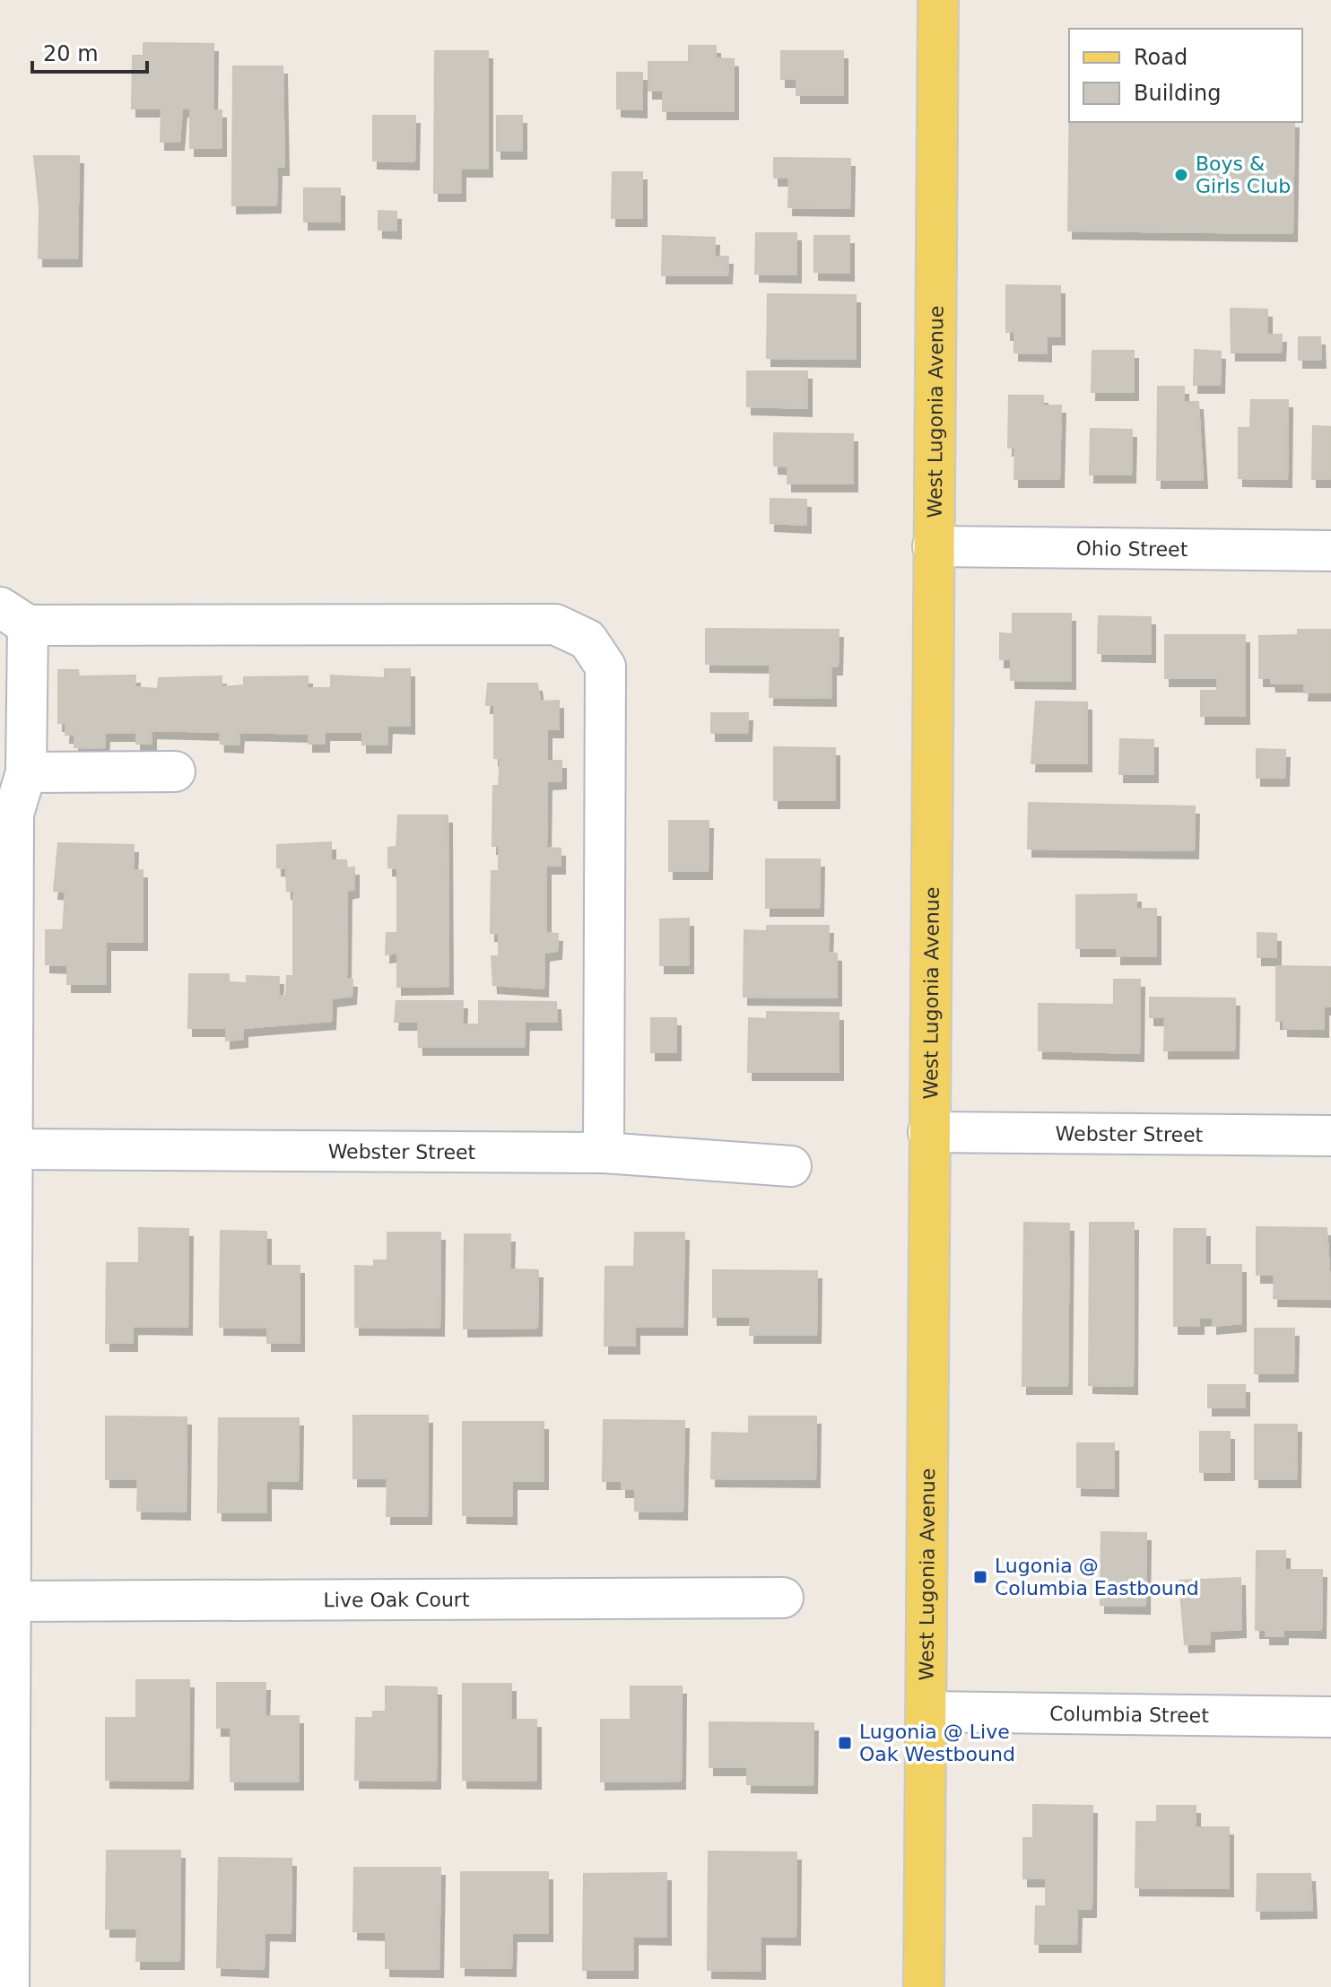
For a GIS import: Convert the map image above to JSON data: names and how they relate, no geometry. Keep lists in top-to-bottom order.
{
  "streets": {
    "main road": ["West Lugonia Avenue"],
    "street": [
      "Ohio Street",
      "Webster Street",
      "Live Oak Court",
      "Columbia Street"
    ]
  },
  "crossings": [
    ["West Lugonia Avenue", "Ohio Street"],
    ["West Lugonia Avenue", "Webster Street"],
    ["West Lugonia Avenue", "Columbia Street"]
  ],
  "places": {
    "other": ["Boys & Girls Club"],
    "transit": ["Lugonia @ Columbia Eastbound", "Lugonia @ Live Oak Westbound"]
  },
  "legend": ["Road", "Building"],
  "scale_bar": "20 m"
}
